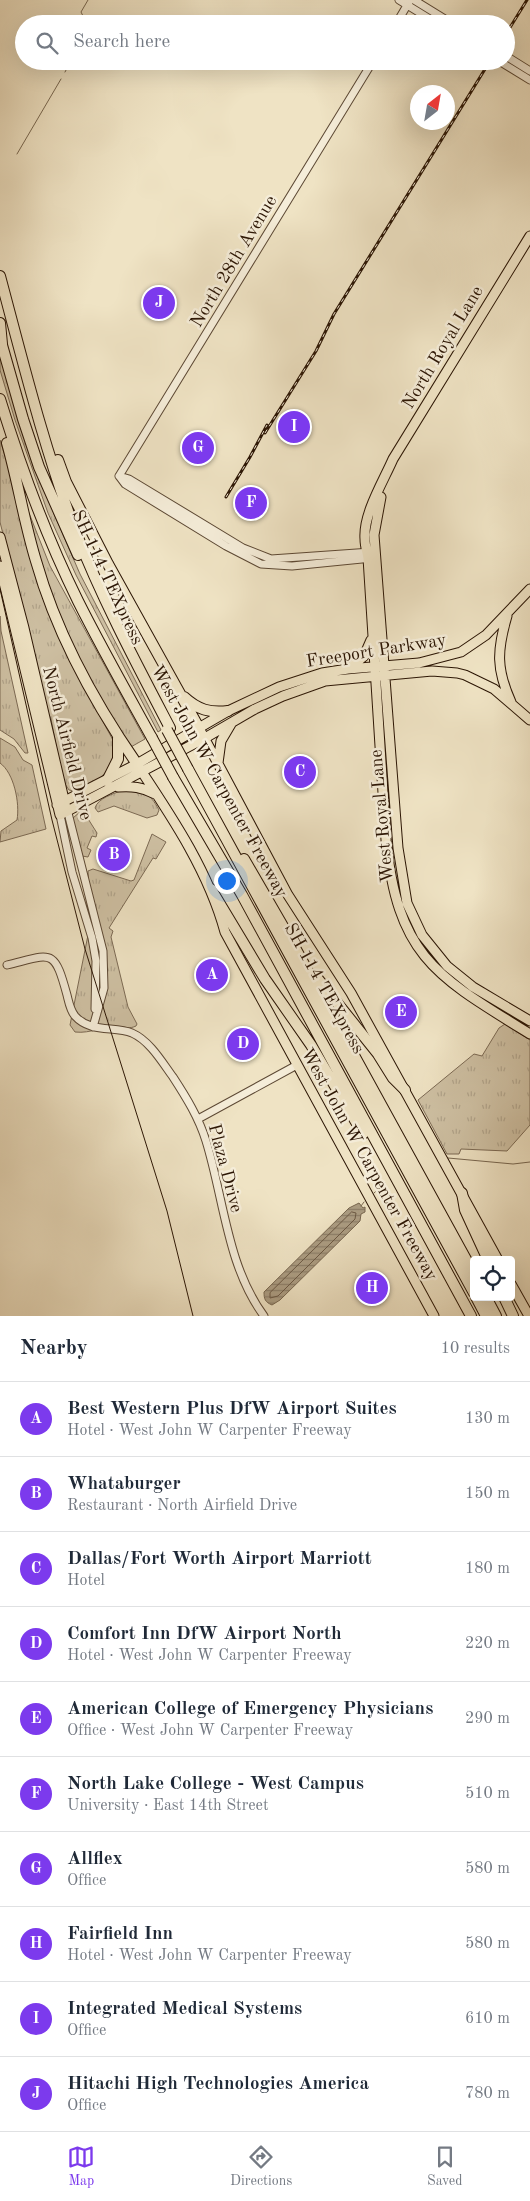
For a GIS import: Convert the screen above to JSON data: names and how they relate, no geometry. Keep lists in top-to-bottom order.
{
  "streets": {
    "highway": ["SH 114 TEXpress", "West John W Carpenter Freeway"],
    "main road": [
      "North Royal Lane",
      "Freeport Parkway",
      "North Airfield Drive",
      "West Royal Lane"
    ],
    "street": ["North 28th Avenue", "Plaza Drive"]
  },
  "crossings": [
    ["North 28th Avenue", "North Royal Lane"],
    ["North 28th Avenue", "West Royal Lane"],
    ["North Royal Lane", "Freeport Parkway"],
    ["North Royal Lane", "West Royal Lane"],
    ["SH 114 TEXpress", "West John W Carpenter Freeway"],
    ["Freeport Parkway", "North Airfield Drive"],
    ["Freeport Parkway", "West John W Carpenter Freeway"],
    ["Freeport Parkway", "West Royal Lane"],
    ["North Airfield Drive", "Plaza Drive"]
  ],
  "north": "top right",
  "page": {
    "search": "Search here",
    "pins": [
      "J",
      "I",
      "G",
      "F",
      "C",
      "B",
      "A",
      "E",
      "D",
      "H"
    ],
    "heading": ["Nearby", "10 results"],
    "list": [
      {
        "mark": "A",
        "name": "Best Western Plus DfW Airport Suites",
        "note": "Hotel · West John W Carpenter Freeway",
        "value": "130 m"
      },
      {
        "mark": "B",
        "name": "Whataburger",
        "note": "Restaurant · North Airfield Drive",
        "value": "150 m"
      },
      {
        "mark": "C",
        "name": "Dallas/Fort Worth Airport Marriott",
        "note": "Hotel",
        "value": "180 m"
      },
      {
        "mark": "D",
        "name": "Comfort Inn DfW Airport North",
        "note": "Hotel · West John W Carpenter Freeway",
        "value": "220 m"
      },
      {
        "mark": "E",
        "name": "American College of Emergency Physicians",
        "note": "Office · West John W Carpenter Freeway",
        "value": "290 m"
      },
      {
        "mark": "F",
        "name": "North Lake College - West Campus",
        "note": "University · East 14th Street",
        "value": "510 m"
      },
      {
        "mark": "G",
        "name": "Allflex",
        "note": "Office",
        "value": "580 m"
      },
      {
        "mark": "H",
        "name": "Fairfield Inn",
        "note": "Hotel · West John W Carpenter Freeway",
        "value": "580 m"
      },
      {
        "mark": "I",
        "name": "Integrated Medical Systems",
        "note": "Office",
        "value": "610 m"
      },
      {
        "mark": "J",
        "name": "Hitachi High Technologies America",
        "note": "Office",
        "value": "780 m"
      }
    ],
    "nav": ["Map", "Directions", "Saved"]
  }
}
